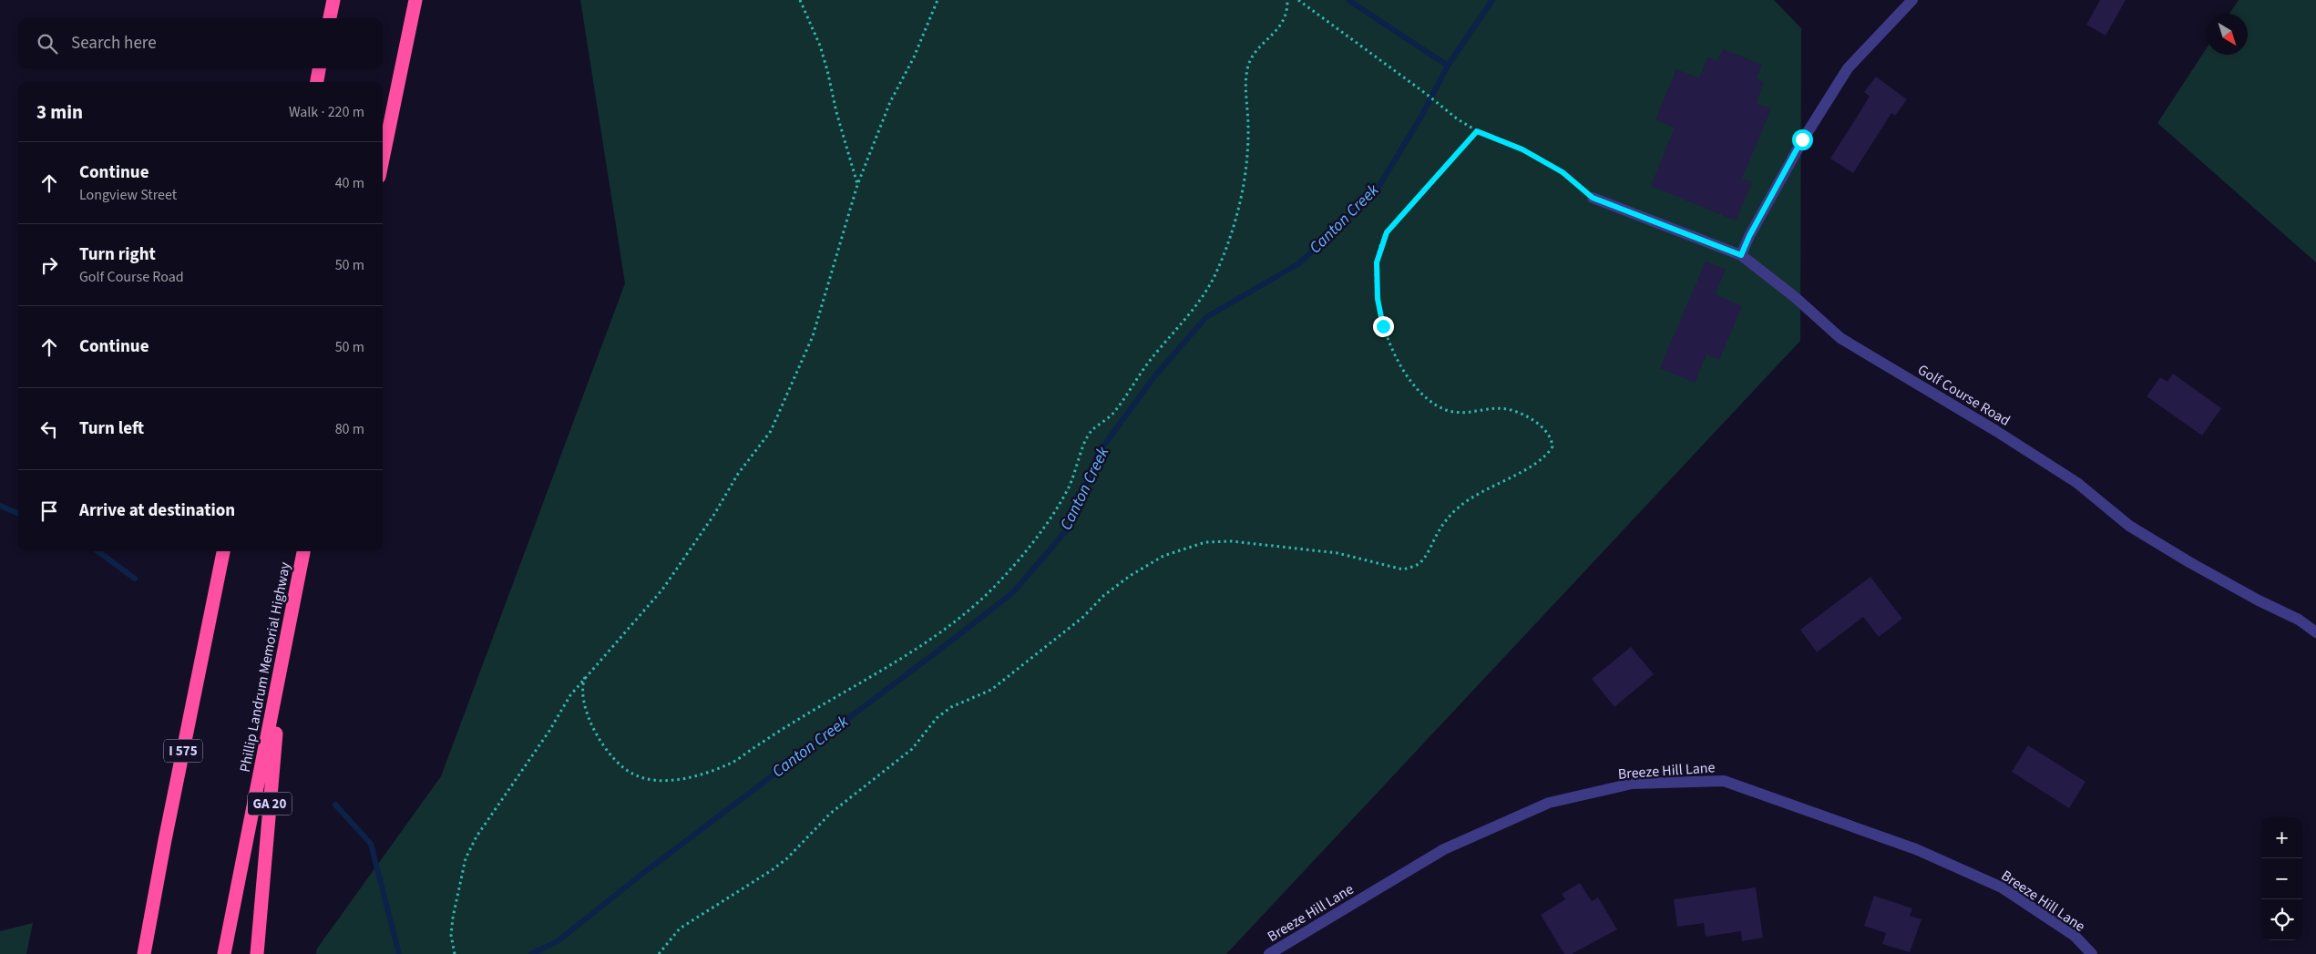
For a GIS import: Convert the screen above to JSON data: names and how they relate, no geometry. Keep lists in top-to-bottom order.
{
  "streets": {
    "highway": ["Phillip Landrum Memorial Highway", "I 575", "GA 20"],
    "street": ["Golf Course Road", "Breeze Hill Lane"]
  },
  "crossings": [
    ["Phillip Landrum Memorial Highway", "GA 20"]
  ],
  "water": ["Canton Creek"],
  "north": "bottom right",
  "page": {
    "search": "Search here",
    "heading": ["3 min", "Walk · 220 m"],
    "list": [
      ["Continue", "Longview Street", "40 m"],
      ["Turn right", "Golf Course Road", "50 m"],
      ["Continue", "50 m"],
      ["Turn left", "80 m"],
      "Arrive at destination"
    ],
    "map_buttons": ["+", "−"]
  }
}
